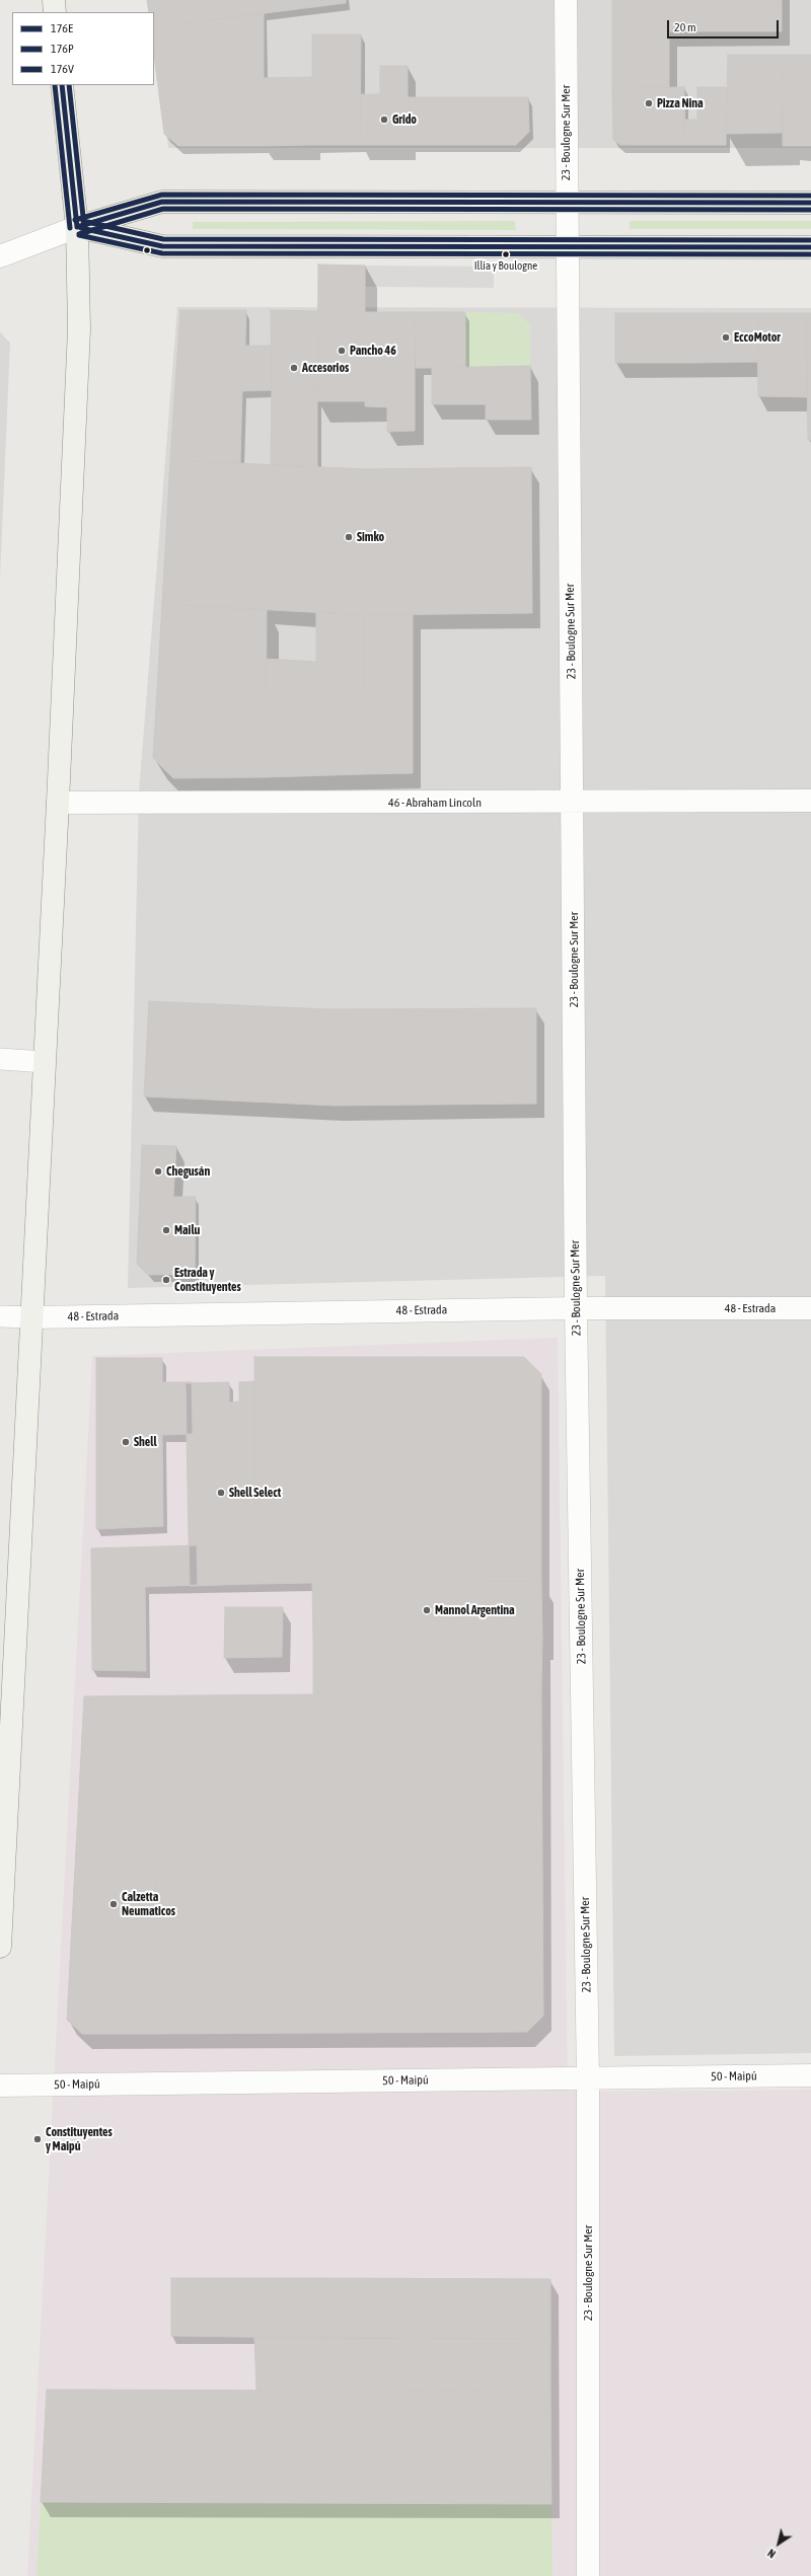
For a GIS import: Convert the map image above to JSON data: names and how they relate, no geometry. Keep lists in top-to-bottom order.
{
  "streets": {
    "street": [
      "23 - Boulogne Sur Mer",
      "46 - Abraham Lincoln",
      "48 - Estrada",
      "50 - Maipú"
    ]
  },
  "crossings": [
    ["23 - Boulogne Sur Mer", "46 - Abraham Lincoln"],
    ["23 - Boulogne Sur Mer", "48 - Estrada"],
    ["23 - Boulogne Sur Mer", "50 - Maipú"]
  ],
  "places": [
    "Pizza Nina",
    "Grido",
    "Illia y Boulogne",
    "EccoMotor",
    "Pancho 46",
    "Accesorios",
    "Simko",
    "Chegusán",
    "Mailu",
    "Estrada y Constituyentes",
    "Shell",
    "Shell Select",
    "Mannol Argentina",
    "Calzetta Neumaticos",
    "Constituyentes y Maipú"
  ],
  "lines": ["transit line 176E", "transit line 176P", "transit line 176V"],
  "legend": ["176E", "176P", "176V"],
  "scale_bar": "20 m",
  "north": "bottom left"
}
